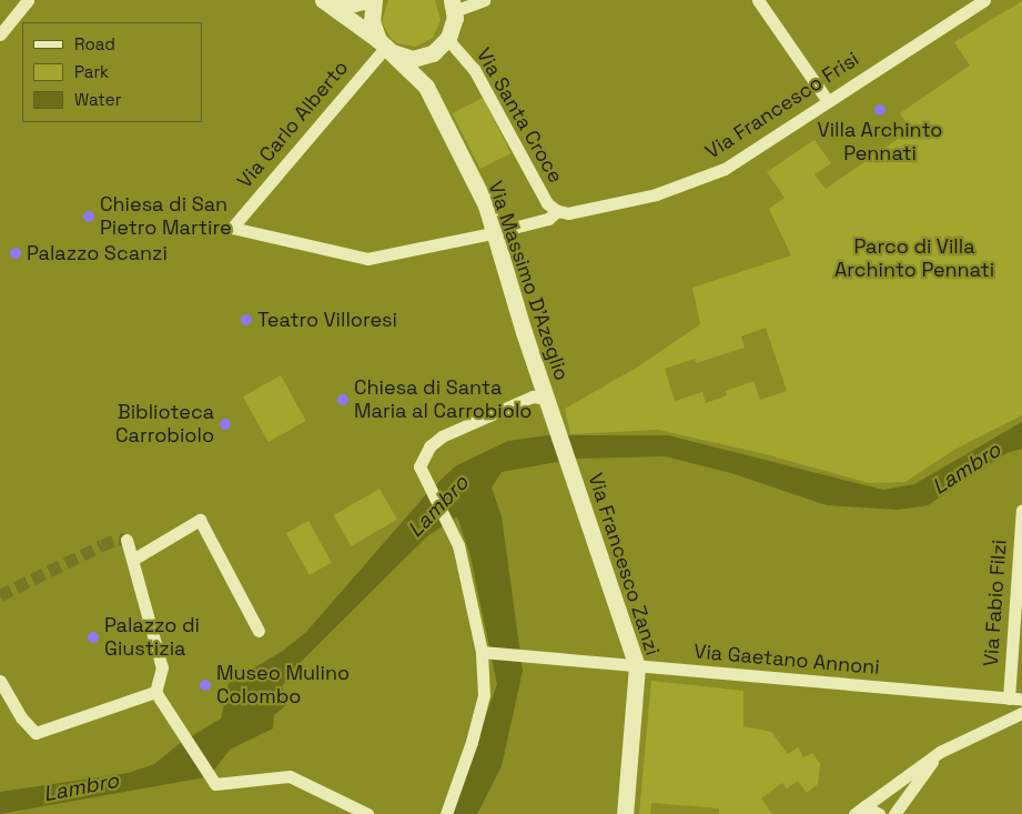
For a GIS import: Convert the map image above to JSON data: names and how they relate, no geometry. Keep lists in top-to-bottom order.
{
  "streets": {
    "street": [
      "Via Francesco Frisi",
      "Via Santa Croce",
      "Via Carlo Alberto",
      "Via Massimo D'Azeglio",
      "Via Francesco Zanzi",
      "Via Fabio Filzi",
      "Via Gaetano Annoni"
    ]
  },
  "crossings": [
    ["Via Francesco Frisi", "Via Santa Croce"],
    ["Via Francesco Frisi", "Via Carlo Alberto"],
    ["Via Francesco Frisi", "Via Massimo D'Azeglio"],
    ["Via Carlo Alberto", "Via Massimo D'Azeglio"],
    ["Via Massimo D'Azeglio", "Via Francesco Zanzi"],
    ["Via Francesco Zanzi", "Via Gaetano Annoni"],
    ["Via Fabio Filzi", "Via Gaetano Annoni"]
  ],
  "water": ["Lambro"],
  "parks": ["Parco di Villa Archinto Pennati"],
  "places": [
    "Villa Archinto Pennati",
    "Chiesa di San Pietro Martire",
    "Palazzo Scanzi",
    "Teatro Villoresi",
    "Chiesa di Santa Maria al Carrobiolo",
    "Biblioteca Carrobiolo",
    "Palazzo di Giustizia",
    "Museo Mulino Colombo"
  ],
  "legend": ["Road", "Park", "Water"]
}
